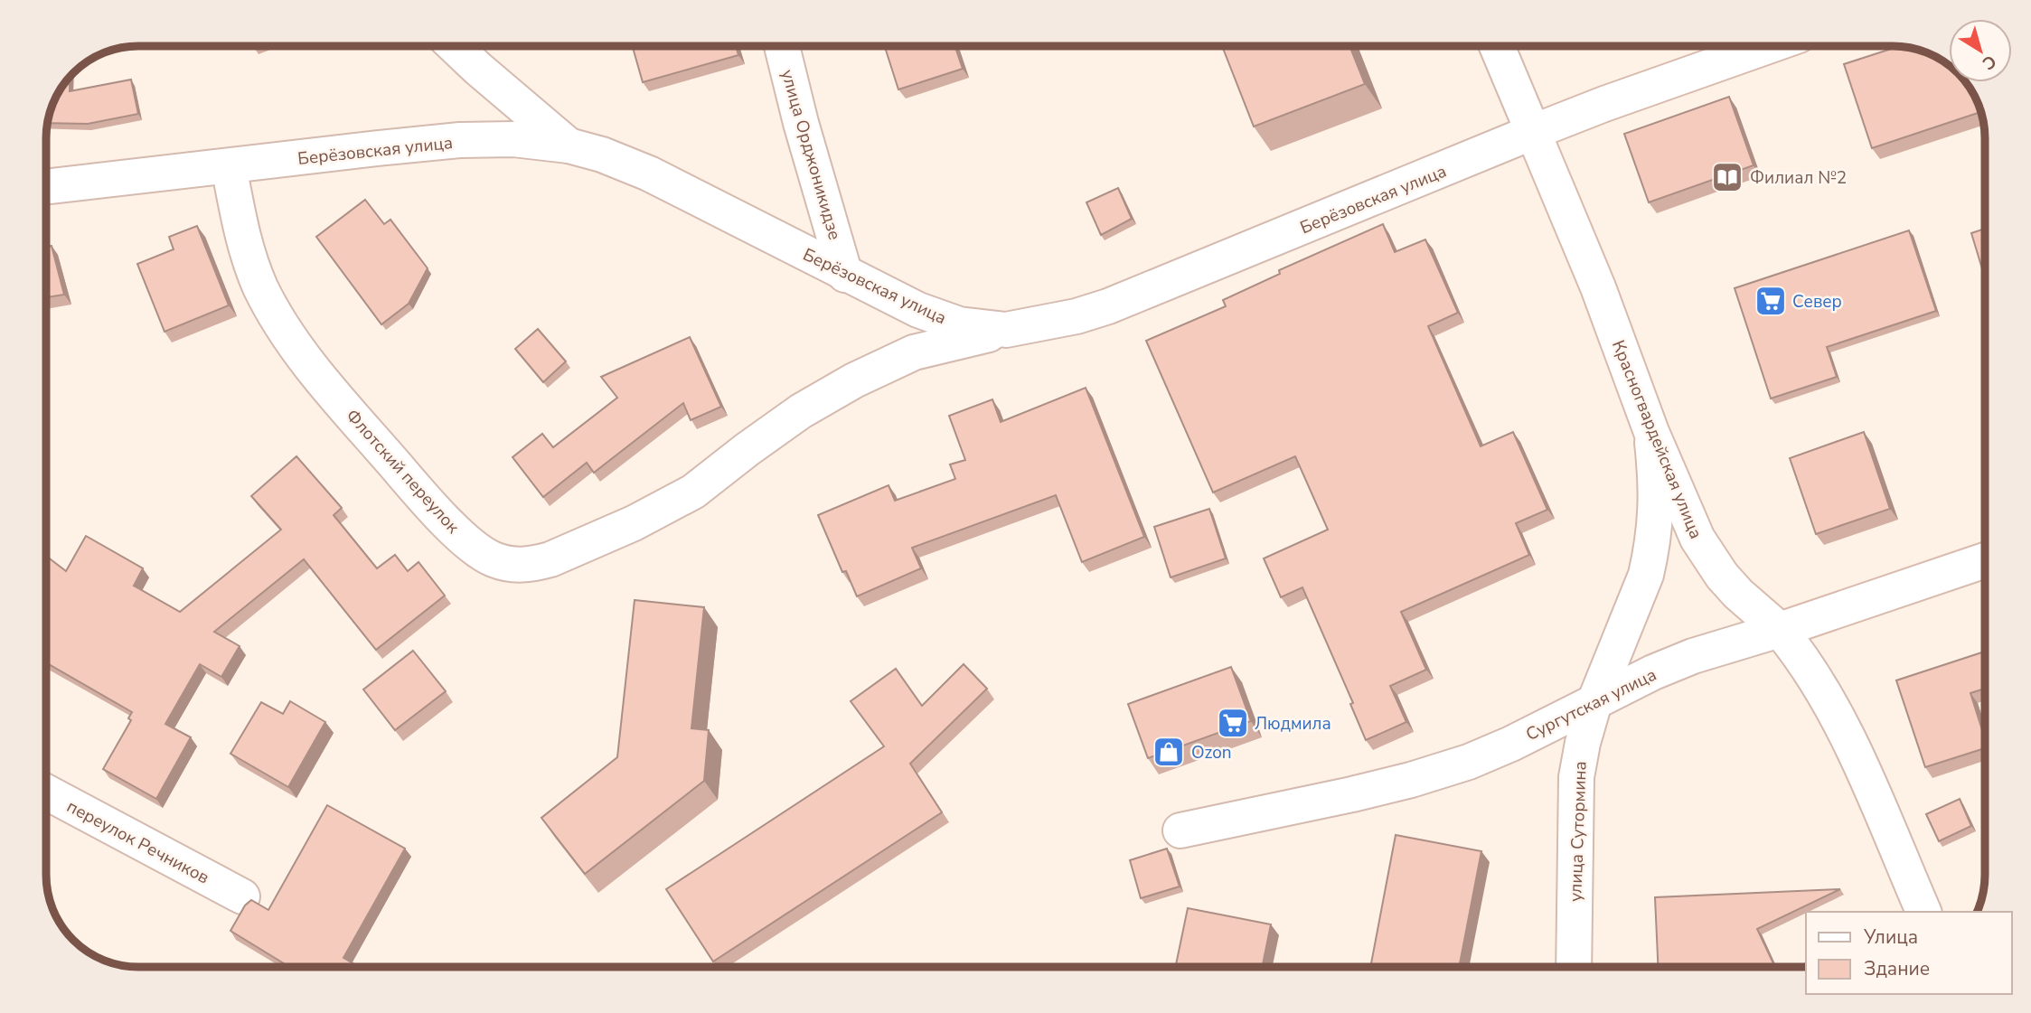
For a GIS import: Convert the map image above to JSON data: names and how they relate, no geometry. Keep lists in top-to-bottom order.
{
  "streets": {
    "street": [
      "Берёзовская улица",
      "улица Орджоникидзе",
      "Красногвардейская улица",
      "Флотский переулок",
      "Сургутская улица",
      "улица Сутормина",
      "переулок Речников"
    ]
  },
  "crossings": [
    ["Берёзовская улица", "улица Орджоникидзе"],
    ["Берёзовская улица", "Красногвардейская улица"],
    ["Берёзовская улица", "Флотский переулок"],
    ["Красногвардейская улица", "Сургутская улица"],
    ["Красногвардейская улица", "улица Сутормина"],
    ["Сургутская улица", "улица Сутормина"]
  ],
  "places": {
    "library": ["Филиал №2"],
    "supermarket": ["Север", "Людмила"],
    "shop": ["Ozon"]
  },
  "legend": ["Улица", "Здание"],
  "north": "bottom right"
}
